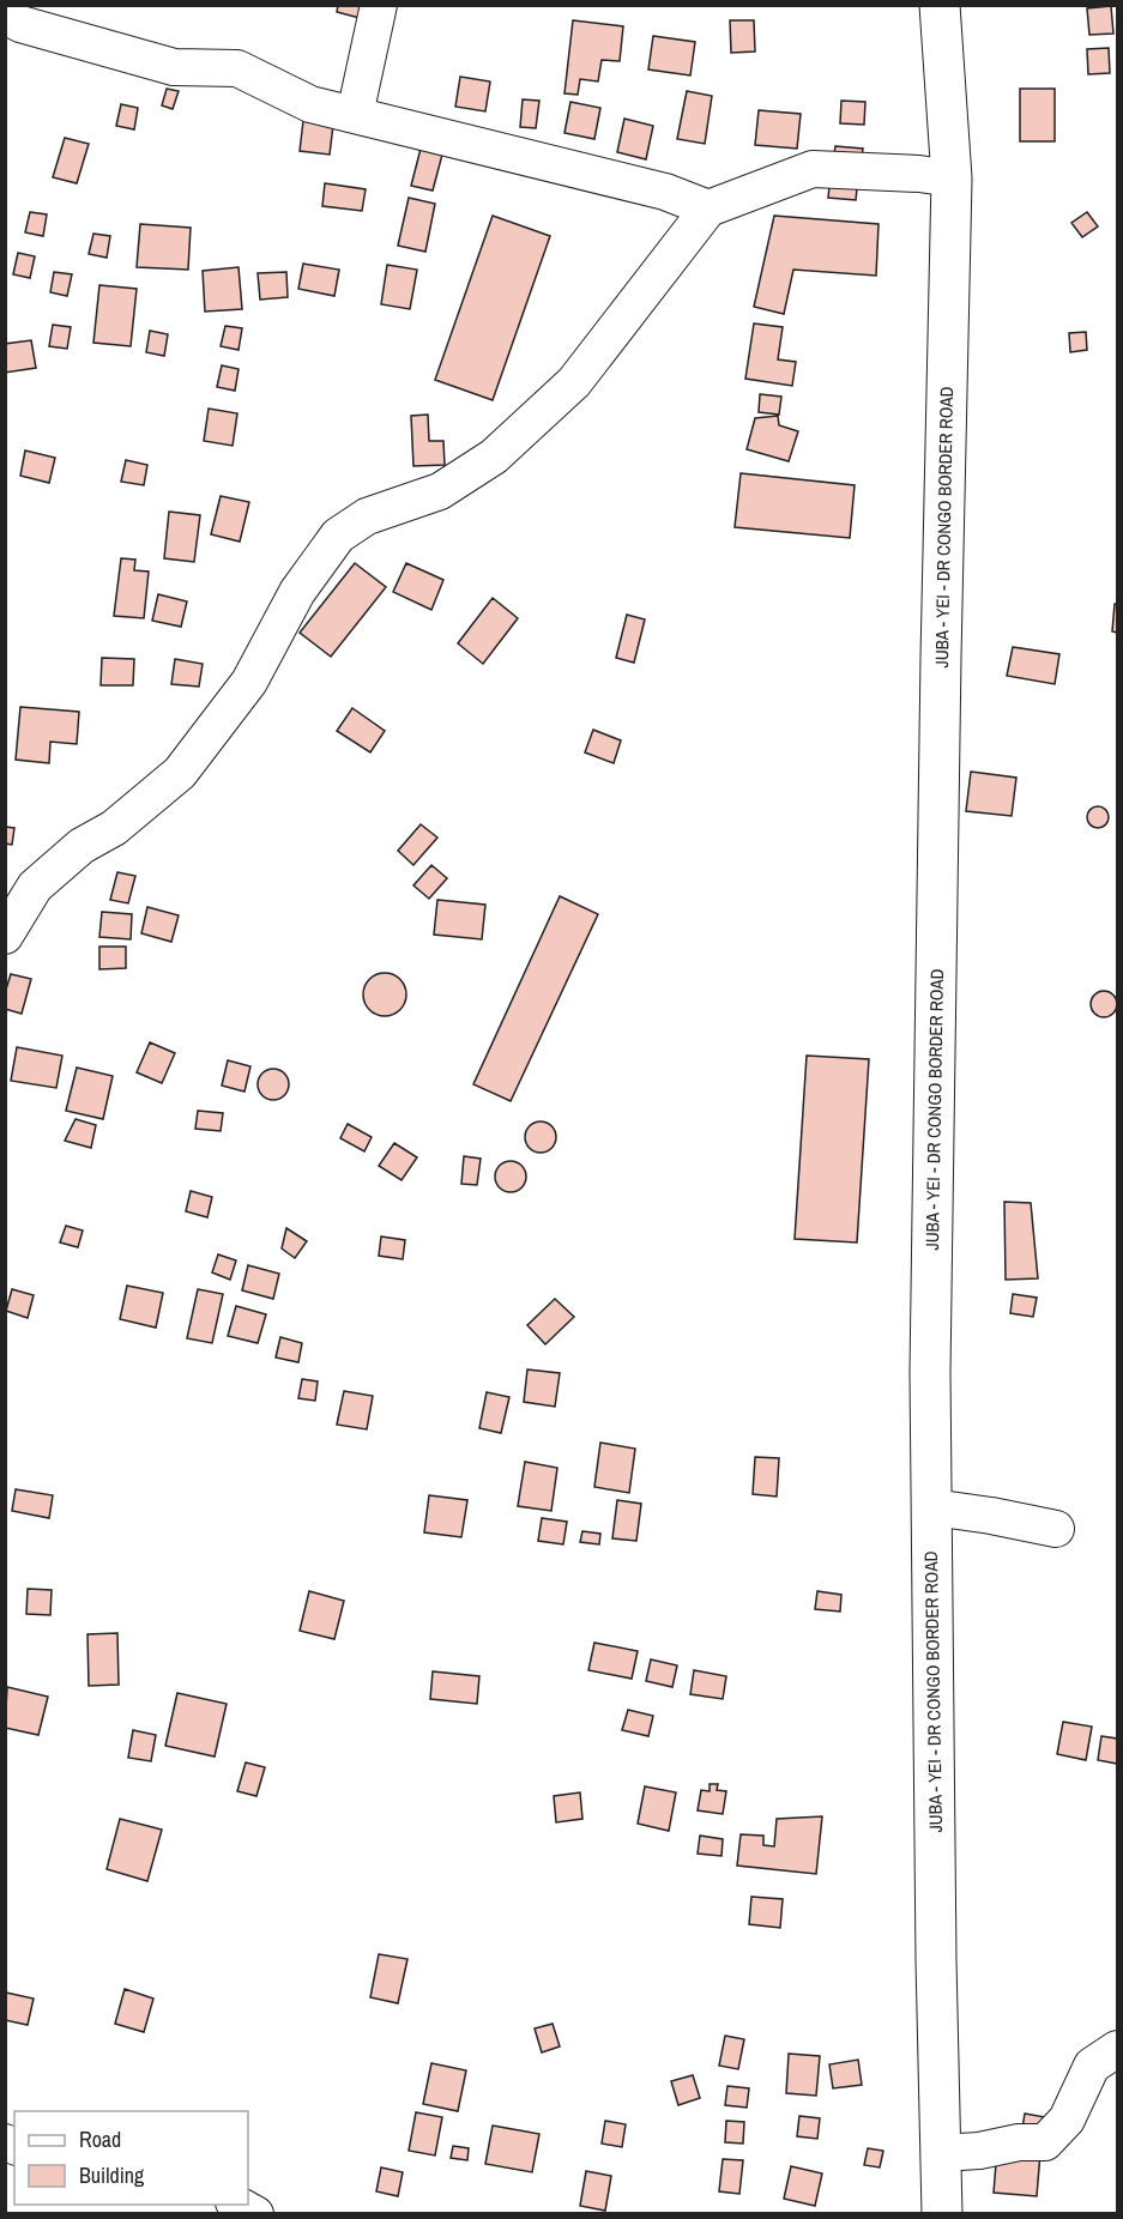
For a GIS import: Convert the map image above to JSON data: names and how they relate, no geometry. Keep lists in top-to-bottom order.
{
  "streets": {
    "main road": ["JUBA - YEI - DR CONGO BORDER ROAD"]
  },
  "legend": ["Road", "Building"]
}
